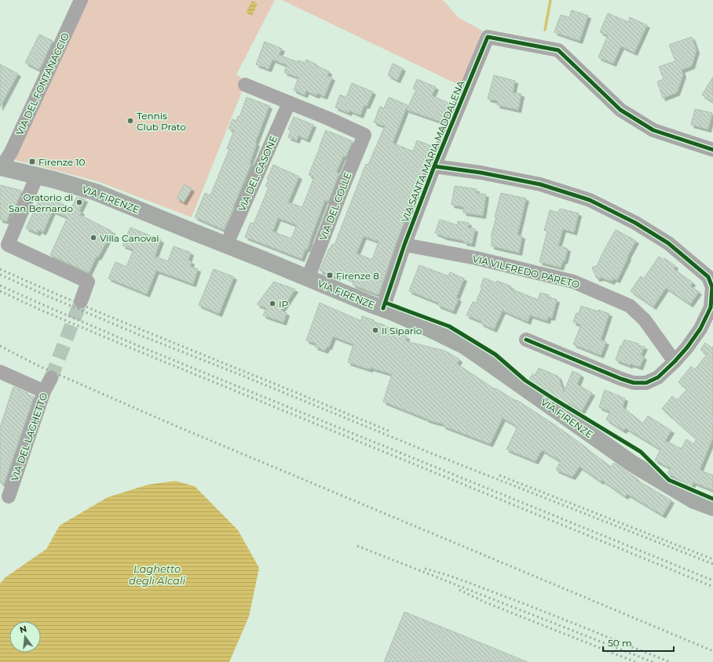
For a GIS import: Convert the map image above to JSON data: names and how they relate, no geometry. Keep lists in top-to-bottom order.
{
  "streets": {
    "main road": ["VIA FIRENZE"],
    "street": [
      "VIA DEL FONTANACCIO",
      "VIA SANTA MARIA MADDALENA",
      "VIA DEL CASONE",
      "VIA DEL COLLE",
      "VIA VILFREDO PARETO",
      "VIA DEL LAGHETTO"
    ]
  },
  "crossings": [
    ["VIA DEL FONTANACCIO", "VIA FIRENZE"],
    ["VIA SANTA MARIA MADDALENA", "VIA FIRENZE"],
    ["VIA SANTA MARIA MADDALENA", "VIA VILFREDO PARETO"],
    ["VIA DEL CASONE", "VIA FIRENZE"],
    ["VIA DEL CASONE", "VIA DEL COLLE"],
    ["VIA FIRENZE", "VIA DEL COLLE"]
  ],
  "water": ["Laghetto degli Alcali"],
  "places": {
    "other": [
      "Tennis Club Prato",
      "Oratorio di San Bernardo",
      "Villa Canovai",
      "IP",
      "Il Sipario"
    ],
    "transit": ["Firenze 10", "Firenze 8"]
  },
  "scale_bar": "50 m",
  "north": "top"
}
